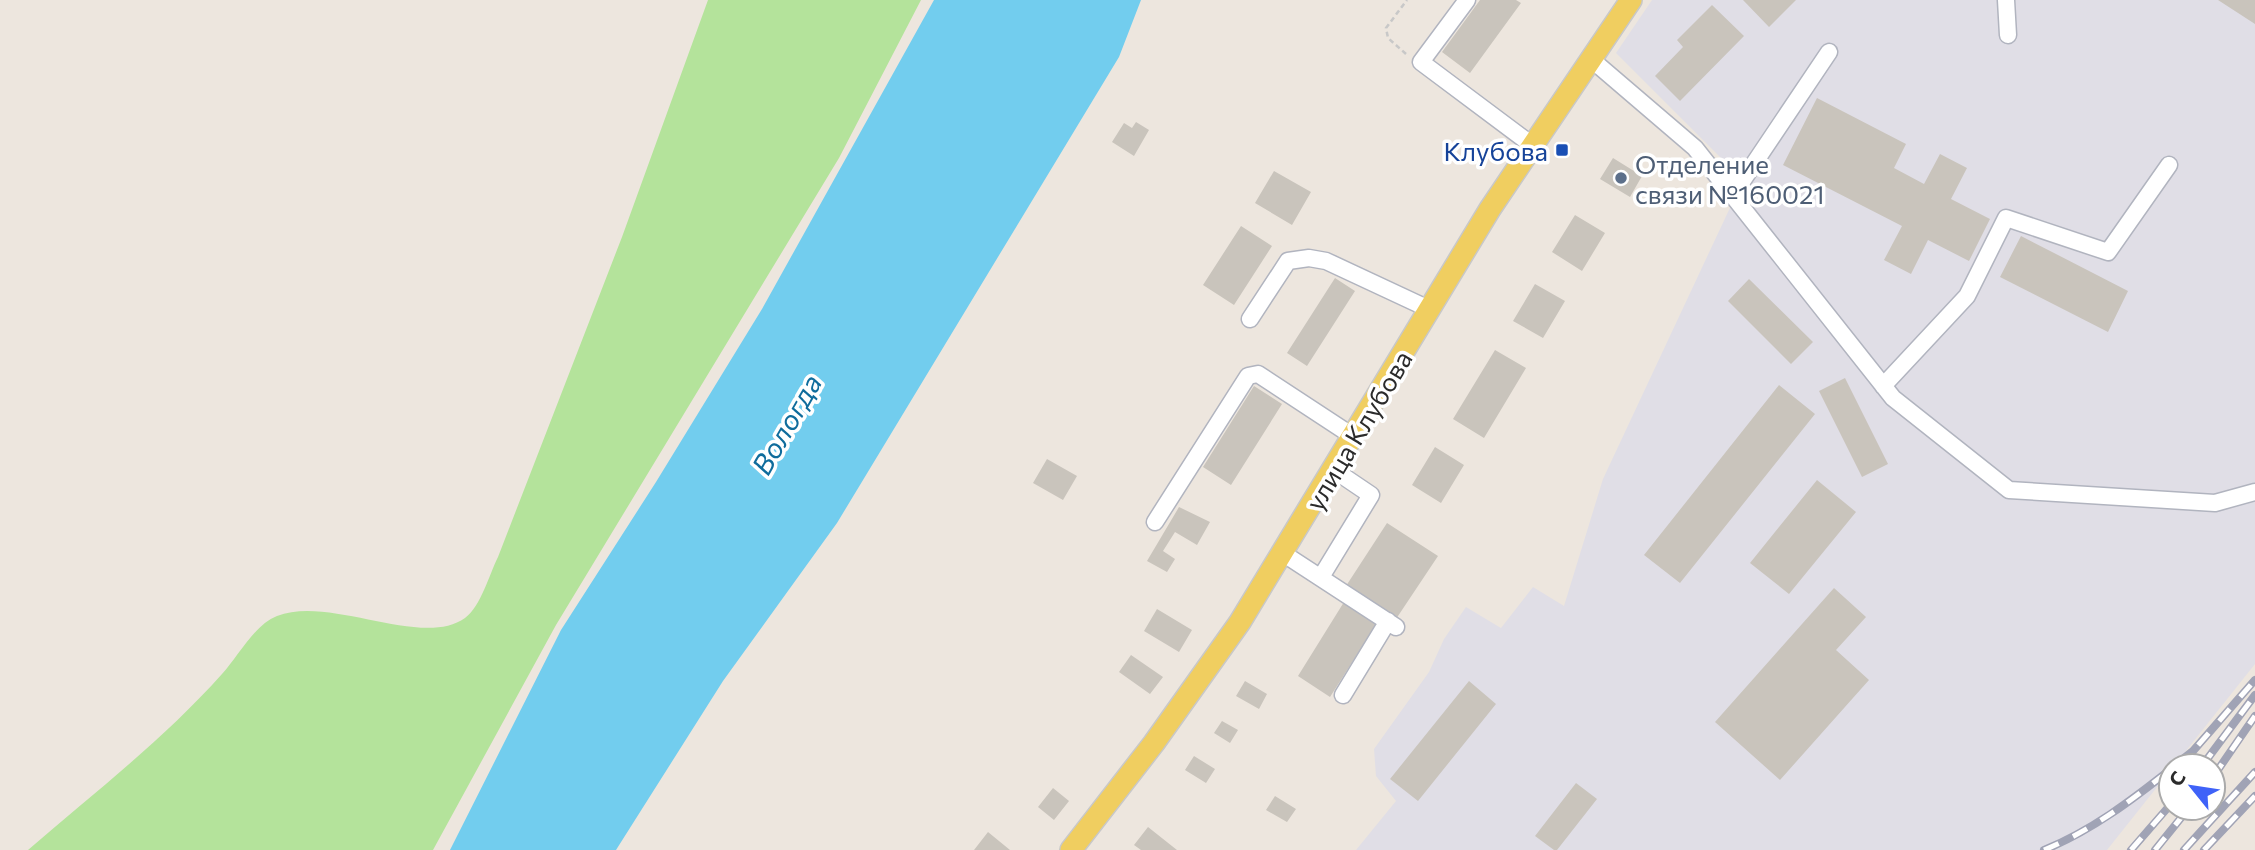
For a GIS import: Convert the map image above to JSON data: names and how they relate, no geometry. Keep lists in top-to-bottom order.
{
  "streets": {
    "main road": ["улица Клубова"]
  },
  "water": ["Вологда"],
  "places": {
    "transit": ["Клубова"],
    "other": ["Отделение связи №160021"]
  },
  "north": "top left"
}
